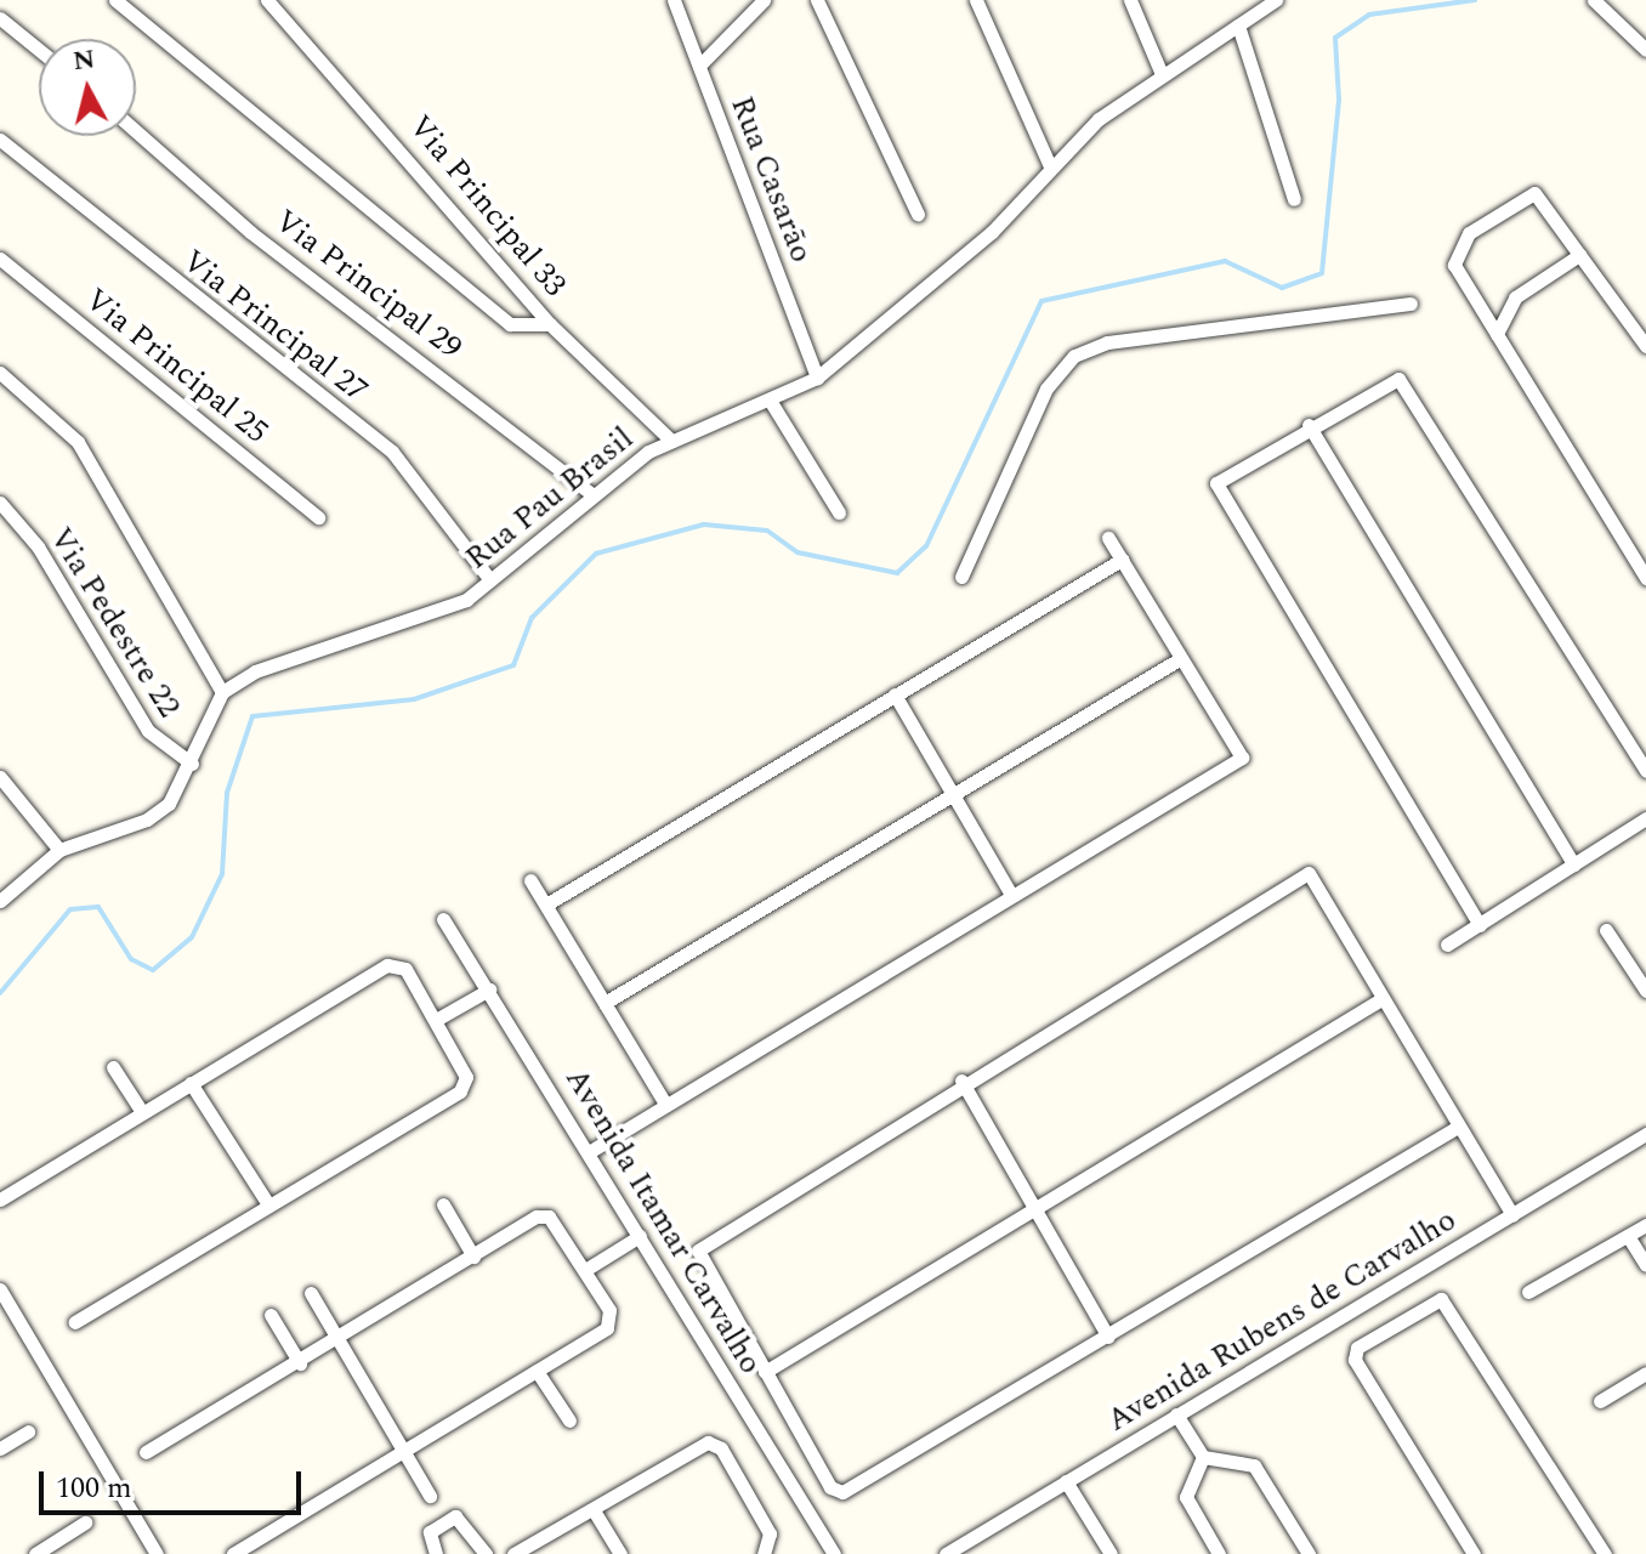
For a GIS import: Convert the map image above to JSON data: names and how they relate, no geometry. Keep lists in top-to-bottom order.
{
  "streets": {
    "street": [
      "Rua Casarão",
      "Via Principal 33",
      "Via Principal 29",
      "Via Principal 27",
      "Via Principal 25",
      "Rua Pau Brasil",
      "Via Pedestre 22",
      "Avenida Itamar Carvalho",
      "Avenida Rubens de Carvalho"
    ]
  },
  "crossings": [
    ["Rua Casarão", "Rua Pau Brasil"],
    ["Via Principal 33", "Rua Pau Brasil"],
    ["Via Principal 29", "Rua Pau Brasil"],
    ["Via Principal 27", "Rua Pau Brasil"]
  ],
  "scale_bar": "100 m",
  "north": "top"
}
